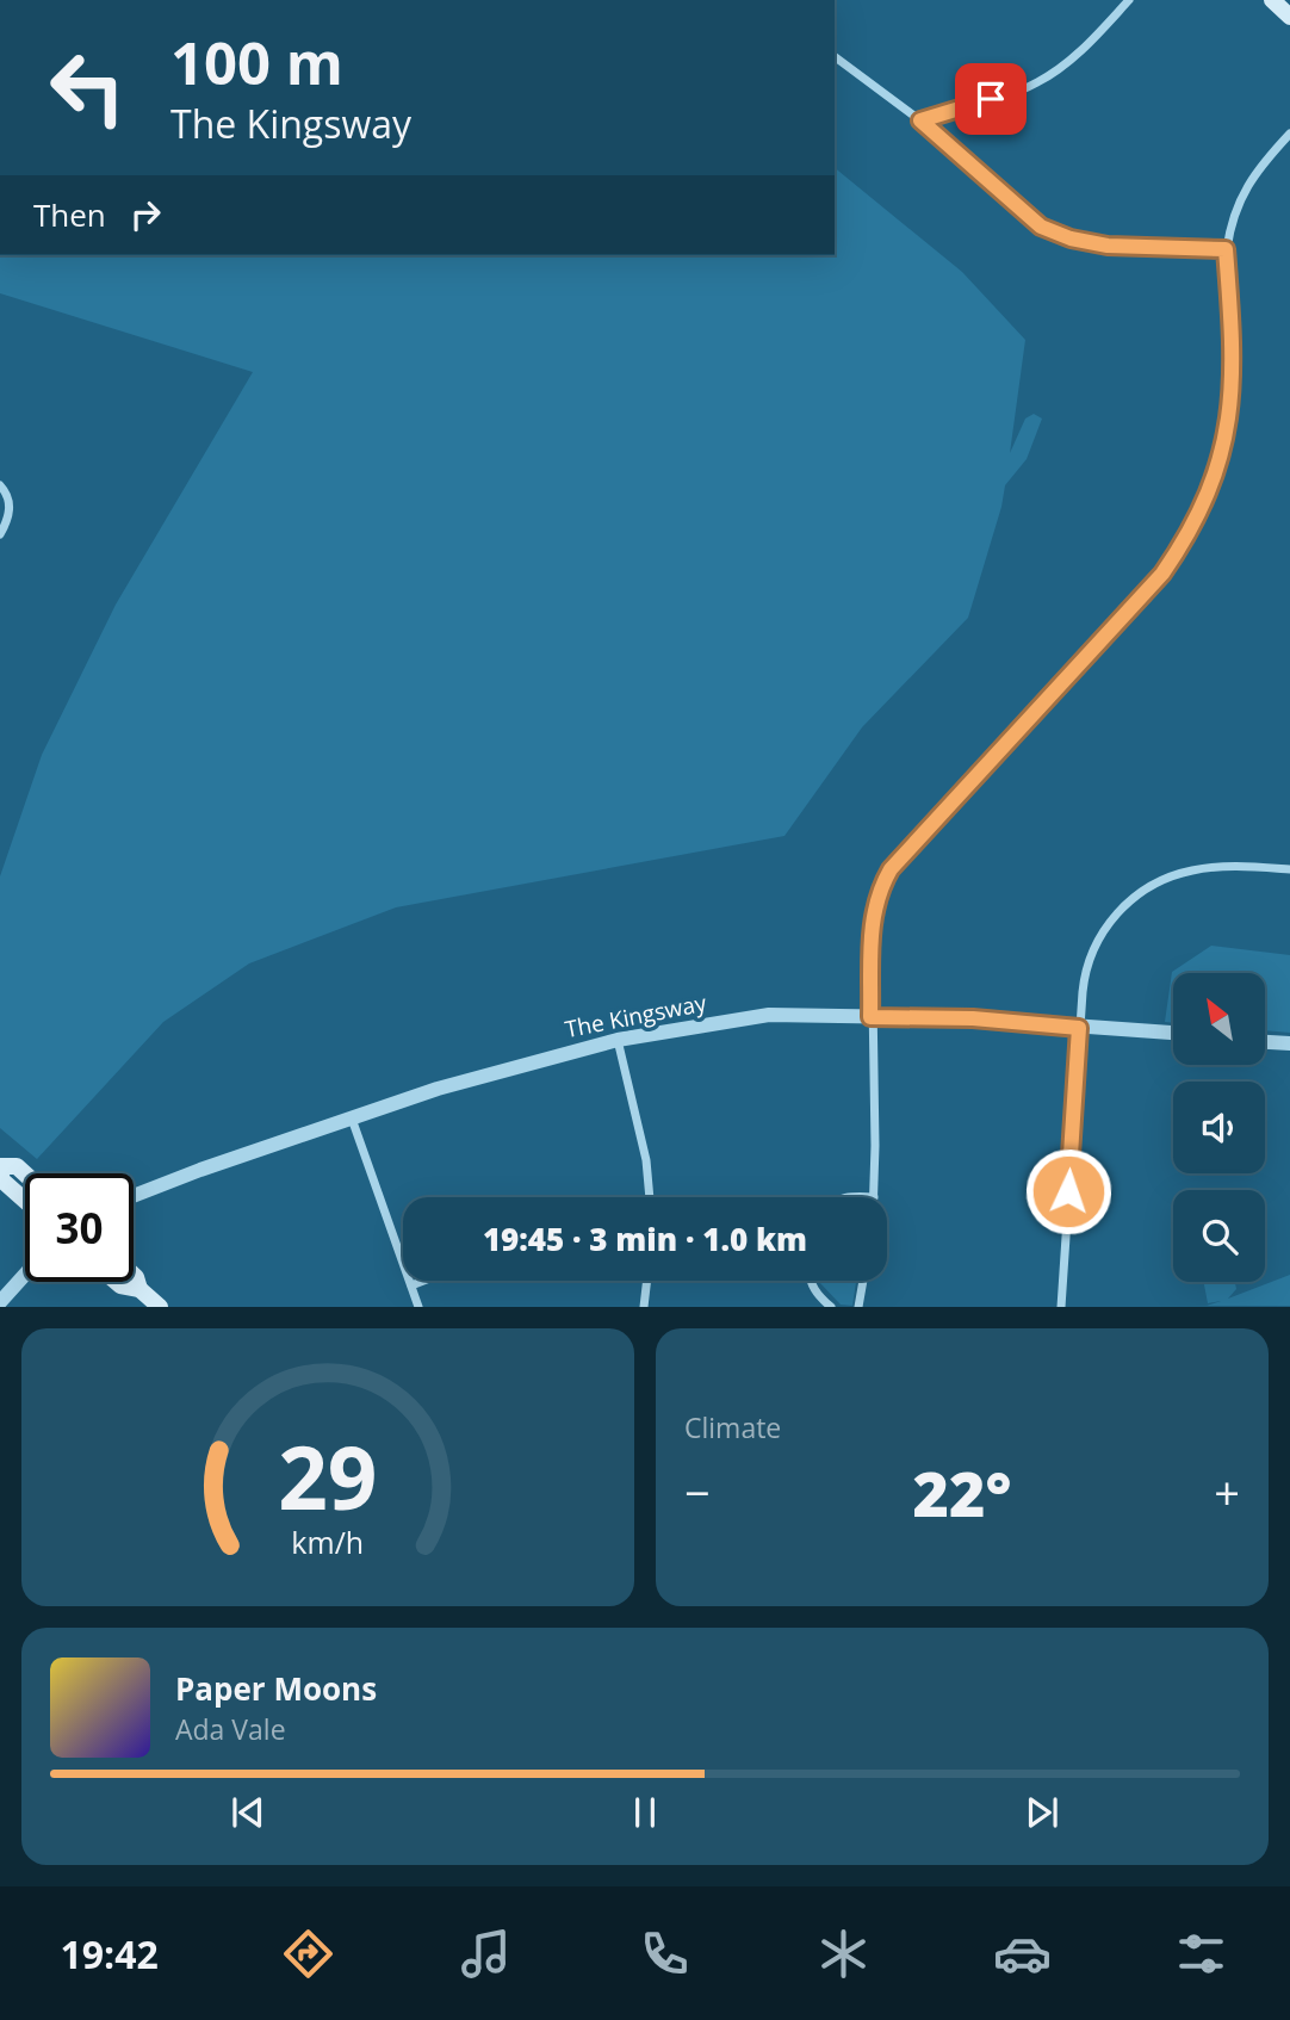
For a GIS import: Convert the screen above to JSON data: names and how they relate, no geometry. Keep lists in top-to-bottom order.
{
  "streets": {
    "street": ["The Kingsway"]
  },
  "north": "top left",
  "page": {
    "turn": ["100 m", "The Kingsway"],
    "then": "Then",
    "limit": "30",
    "trip": "19:45 · 3 min · 1.0 km",
    "tile": "Climate",
    "heat": ["−", "22°", "+"],
    "song": ["Paper Moons", "Ada Vale"],
    "tabs": "19:42",
    "gauge": ["29", "km/h"]
  }
}
